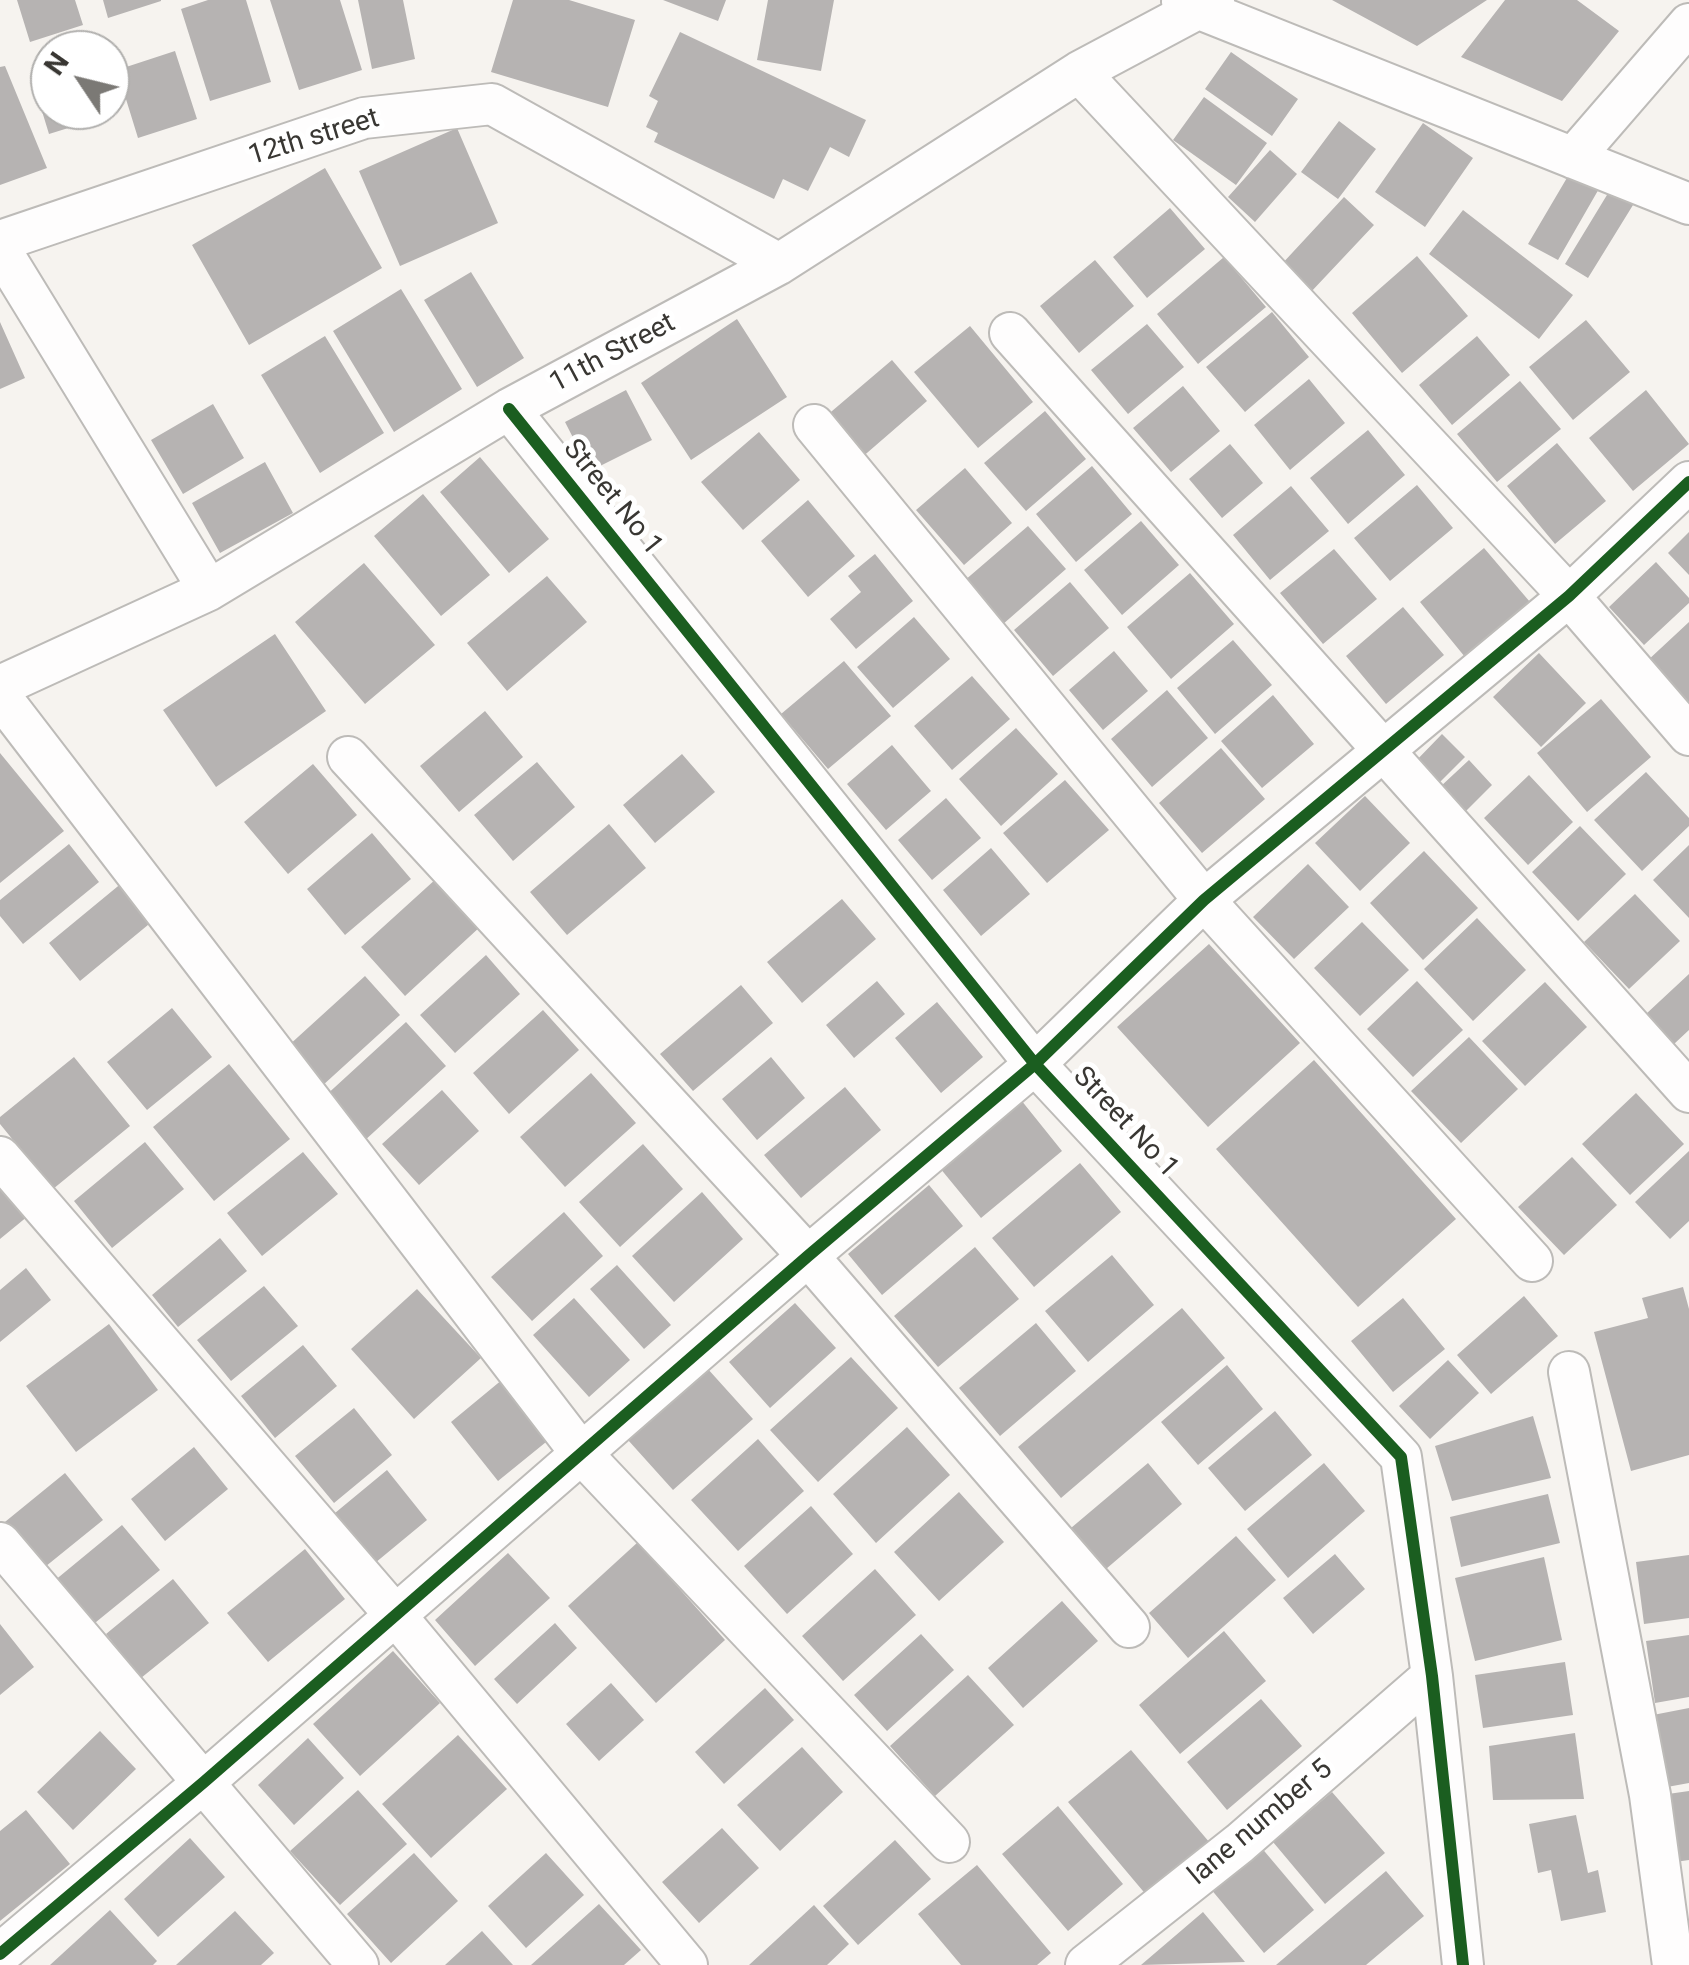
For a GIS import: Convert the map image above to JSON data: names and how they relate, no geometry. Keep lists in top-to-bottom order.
{
  "streets": {
    "street": [
      "12th street",
      "11th Street",
      "Street No 1",
      "lane number 5"
    ]
  },
  "crossings": [
    ["12th street", "11th Street"],
    ["11th Street", "Street No 1"],
    ["Street No 1", "lane number 5"]
  ],
  "north": "top left"
}
